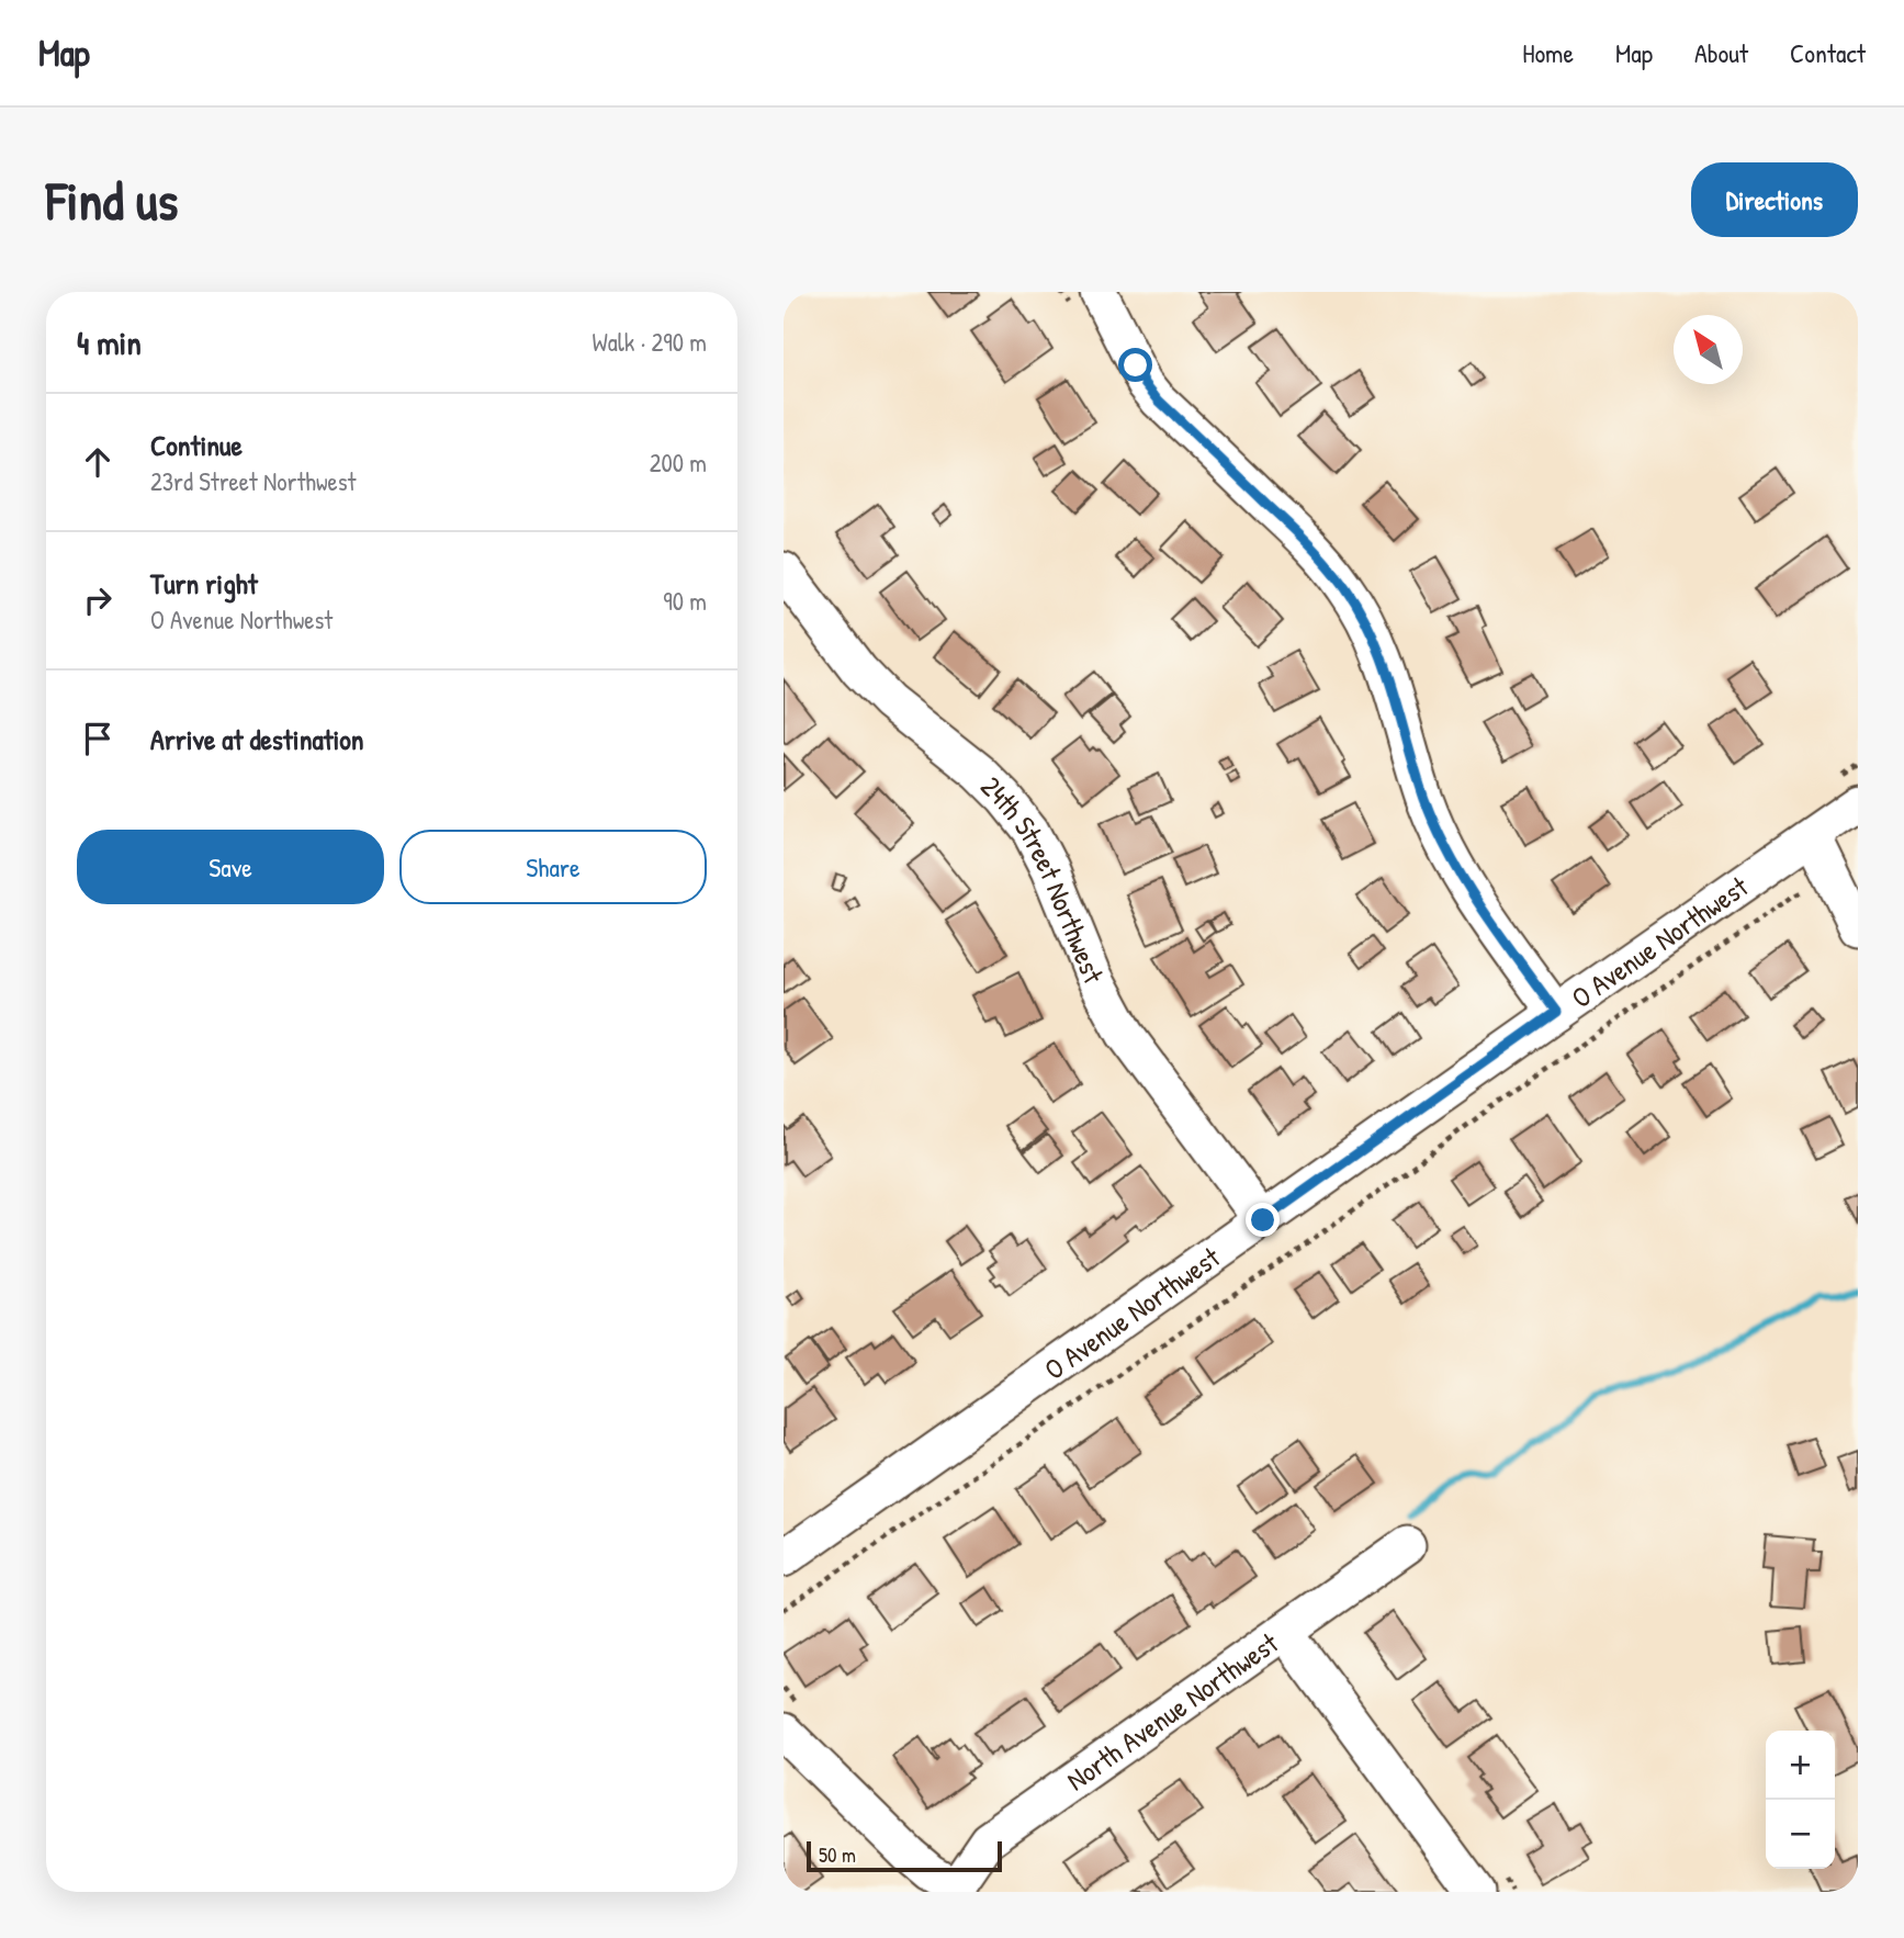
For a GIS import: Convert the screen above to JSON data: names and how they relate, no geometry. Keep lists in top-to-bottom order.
{
  "streets": {
    "street": ["24th Street Northwest", "O Avenue Northwest", "North Avenue Northwest"]
  },
  "crossings": [
    ["24th Street Northwest", "O Avenue Northwest"]
  ],
  "scale_bar": "50 m",
  "north": "top left",
  "page": {
    "header": "Map",
    "nav": [
      "Home",
      "Map",
      "About",
      "Contact"
    ],
    "buttons": [
      "Directions",
      ["Save", "Share"]
    ],
    "title": "Find us",
    "heading": ["4 min", "Walk · 290 m"],
    "list": [
      ["Continue", "23rd Street Northwest", "200 m"],
      ["Turn right", "O Avenue Northwest", "90 m"],
      "Arrive at destination"
    ],
    "map_buttons": ["+", "−"],
    "scale": "50 m"
  }
}
